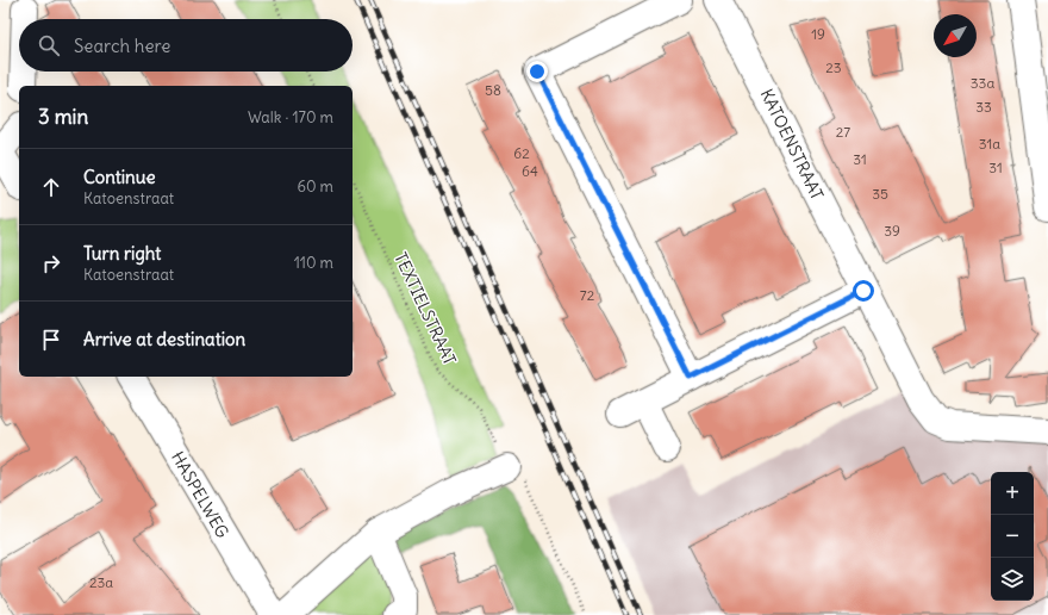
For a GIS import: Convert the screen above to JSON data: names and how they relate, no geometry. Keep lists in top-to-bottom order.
{
  "streets": {
    "street": ["KATOENSTRAAT", "HASPELWEG"],
    "path": ["TEXTIELSTRAAT"]
  },
  "house_numbers": [
    "19",
    "23",
    "33a",
    "58",
    "33",
    "27",
    "31a",
    "62",
    "31",
    "31",
    "64",
    "35",
    "39",
    "72",
    "23a"
  ],
  "north": "bottom left",
  "page": {
    "search": "Search here",
    "heading": ["3 min", "Walk · 170 m"],
    "list": [
      ["Continue", "Katoenstraat", "60 m"],
      ["Turn right", "Katoenstraat", "110 m"],
      "Arrive at destination"
    ],
    "map_buttons": ["+", "−"]
  }
}
